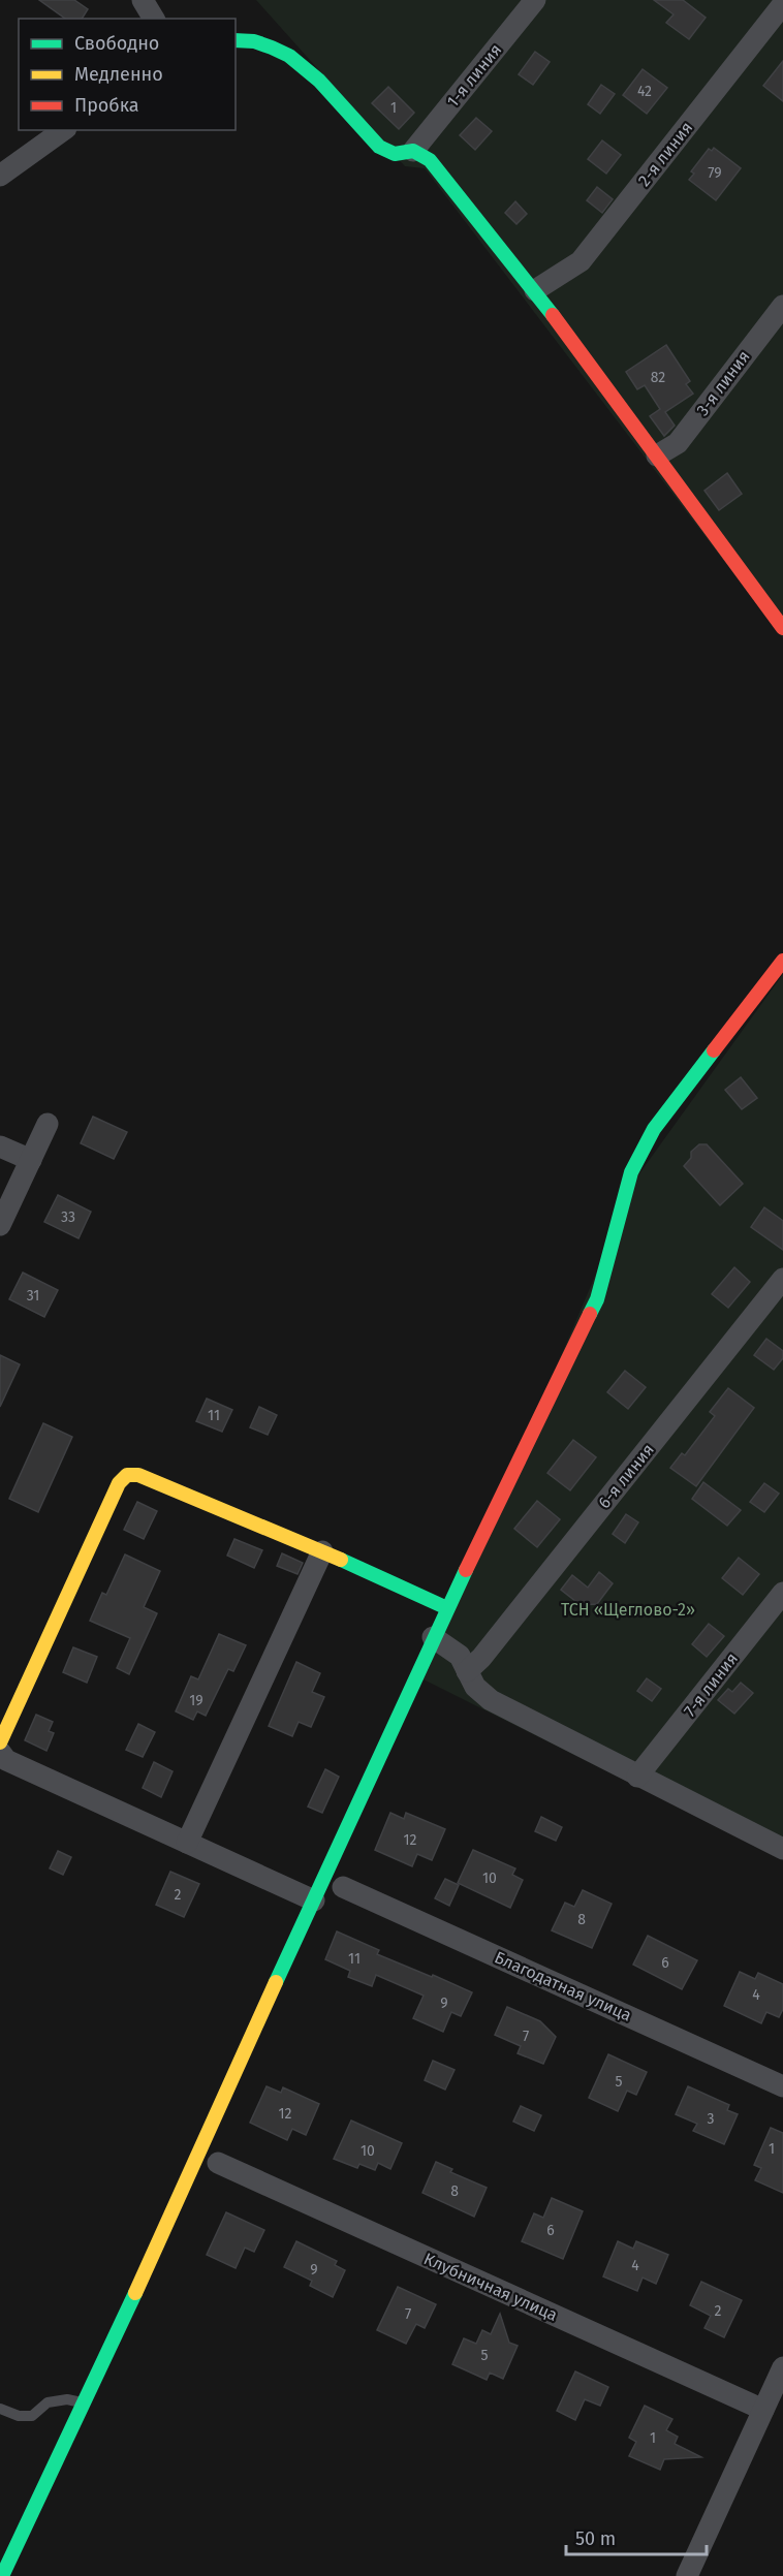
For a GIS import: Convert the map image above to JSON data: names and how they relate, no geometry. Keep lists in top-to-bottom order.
{
  "streets": {
    "street": [
      "1-я линия",
      "2-я линия",
      "3-я линия",
      "6-я линия",
      "7-я линия",
      "Благодатная улица",
      "Клубничная улица"
    ]
  },
  "parks": ["ТСН «Щеглово-2»"],
  "house_numbers": [
    "42",
    "1",
    "79",
    "82",
    "33",
    "31",
    "11",
    "19",
    "12",
    "10",
    "2",
    "8",
    "11",
    "6",
    "4",
    "9",
    "7",
    "5",
    "12",
    "3",
    "1",
    "10",
    "8",
    "6",
    "4",
    "9",
    "2",
    "7",
    "5",
    "1"
  ],
  "legend": ["Свободно", "Медленно", "Пробка"],
  "scale_bar": "50 m"
}
